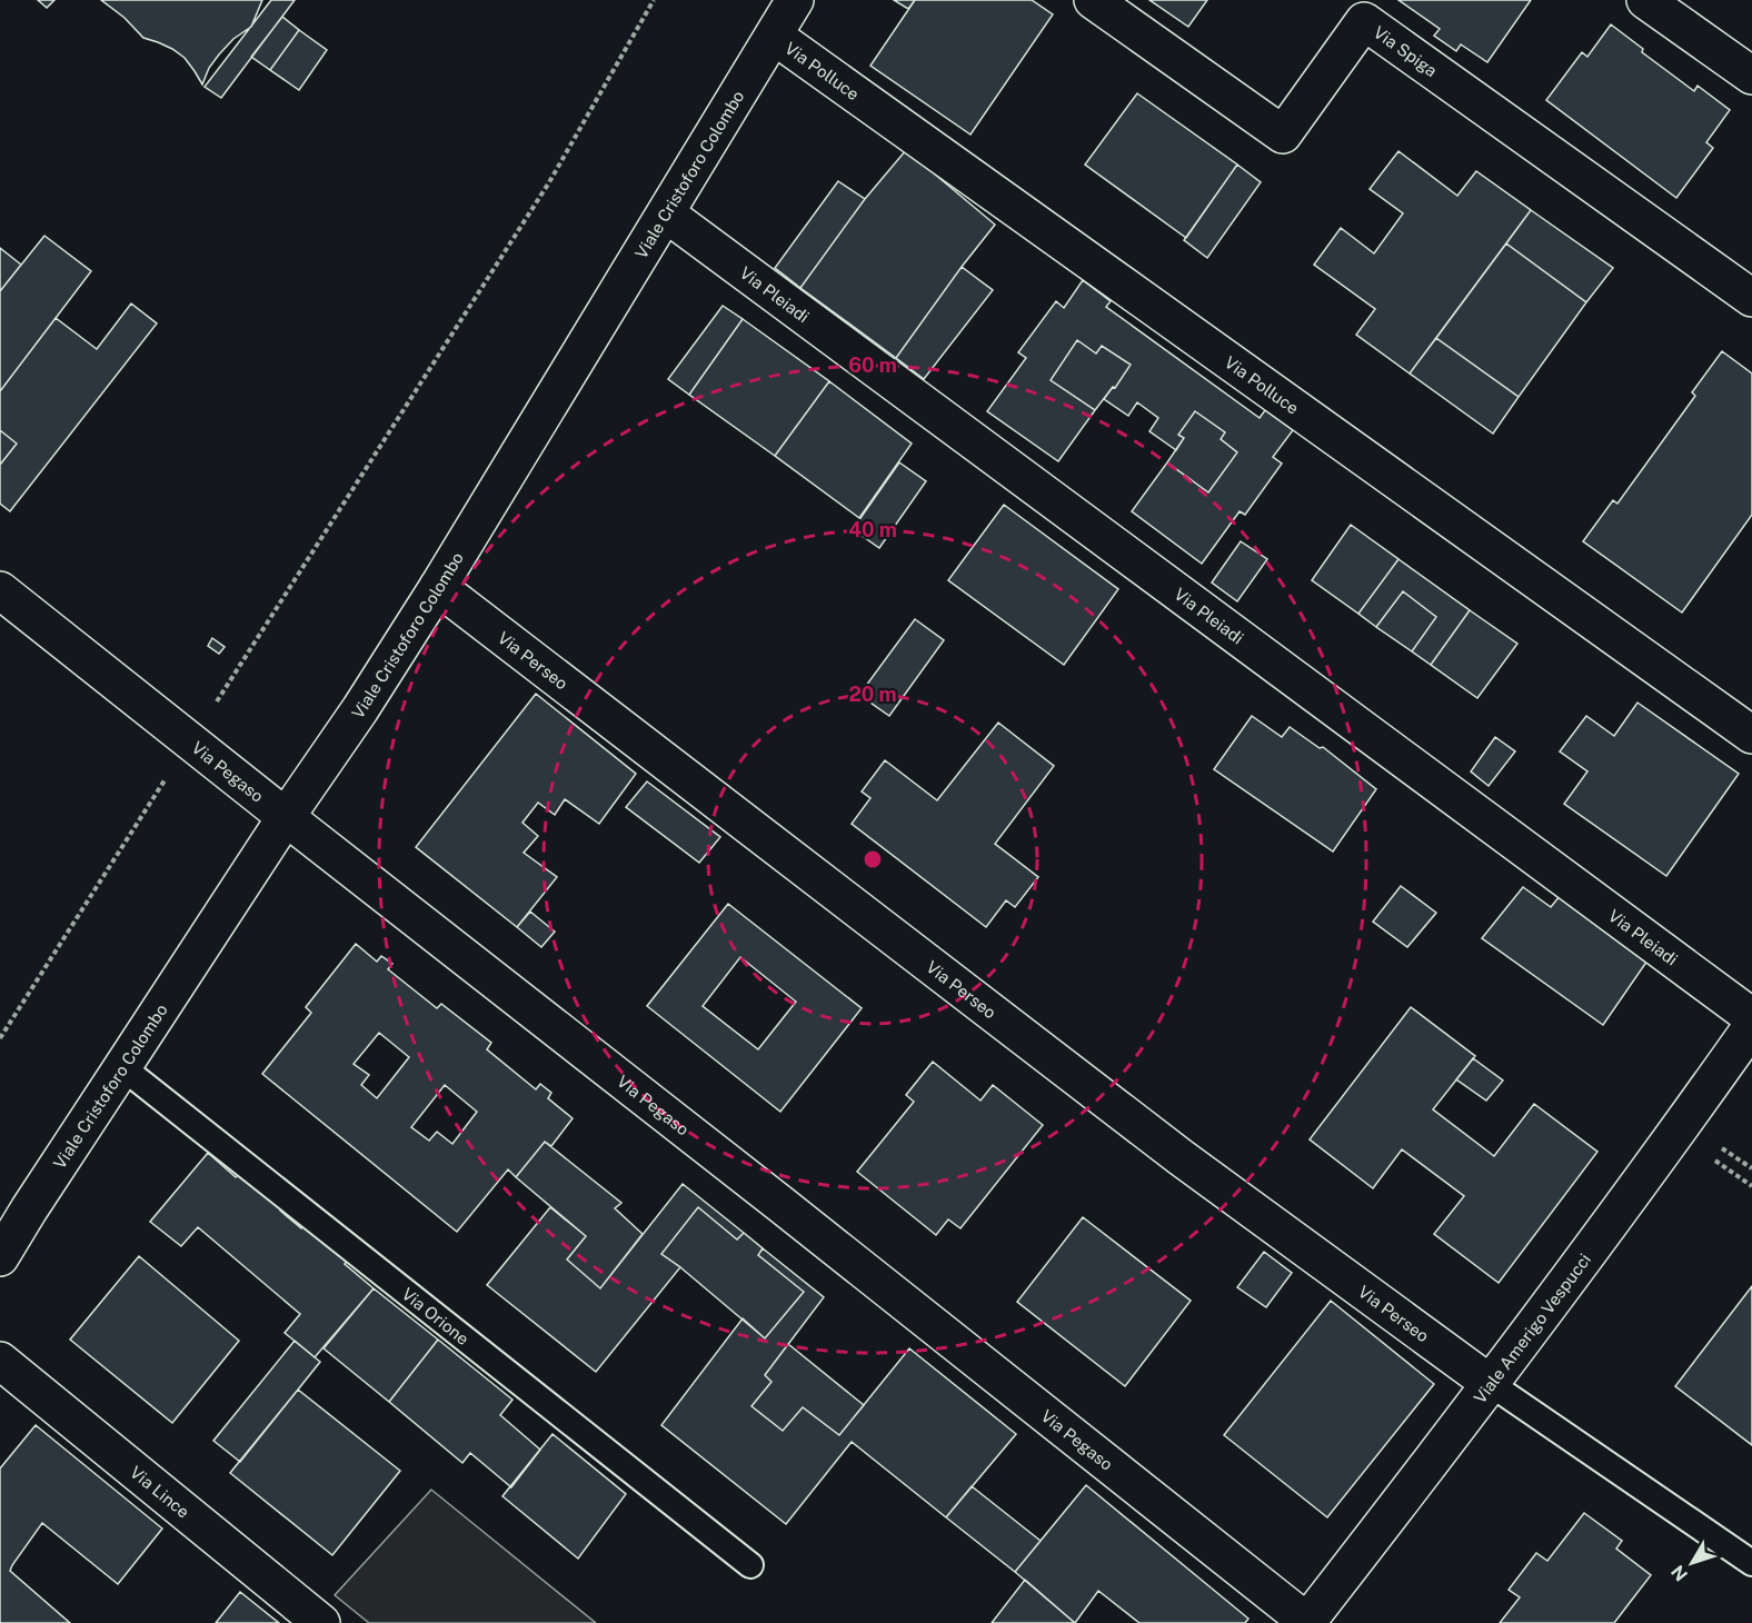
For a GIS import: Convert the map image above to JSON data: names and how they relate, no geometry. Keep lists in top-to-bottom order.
{
  "streets": {
    "street": [
      "Via Spiga",
      "Via Polluce",
      "Viale Cristoforo Colombo",
      "Via Pleiadi",
      "Via Perseo",
      "Via Pegaso",
      "Viale Amerigo Vespucci",
      "Via Lince"
    ],
    "lane": ["Via Orione"]
  },
  "crossings": [
    ["Via Polluce", "Viale Cristoforo Colombo"],
    ["Viale Cristoforo Colombo", "Via Pleiadi"],
    ["Viale Cristoforo Colombo", "Via Perseo"],
    ["Viale Cristoforo Colombo", "Via Pegaso"],
    ["Viale Cristoforo Colombo", "Via Orione"],
    ["Via Perseo", "Viale Amerigo Vespucci"],
    ["Via Pegaso", "Viale Amerigo Vespucci"]
  ],
  "north": "bottom left",
  "rings": ["60 m", "40 m", "20 m"]
}
